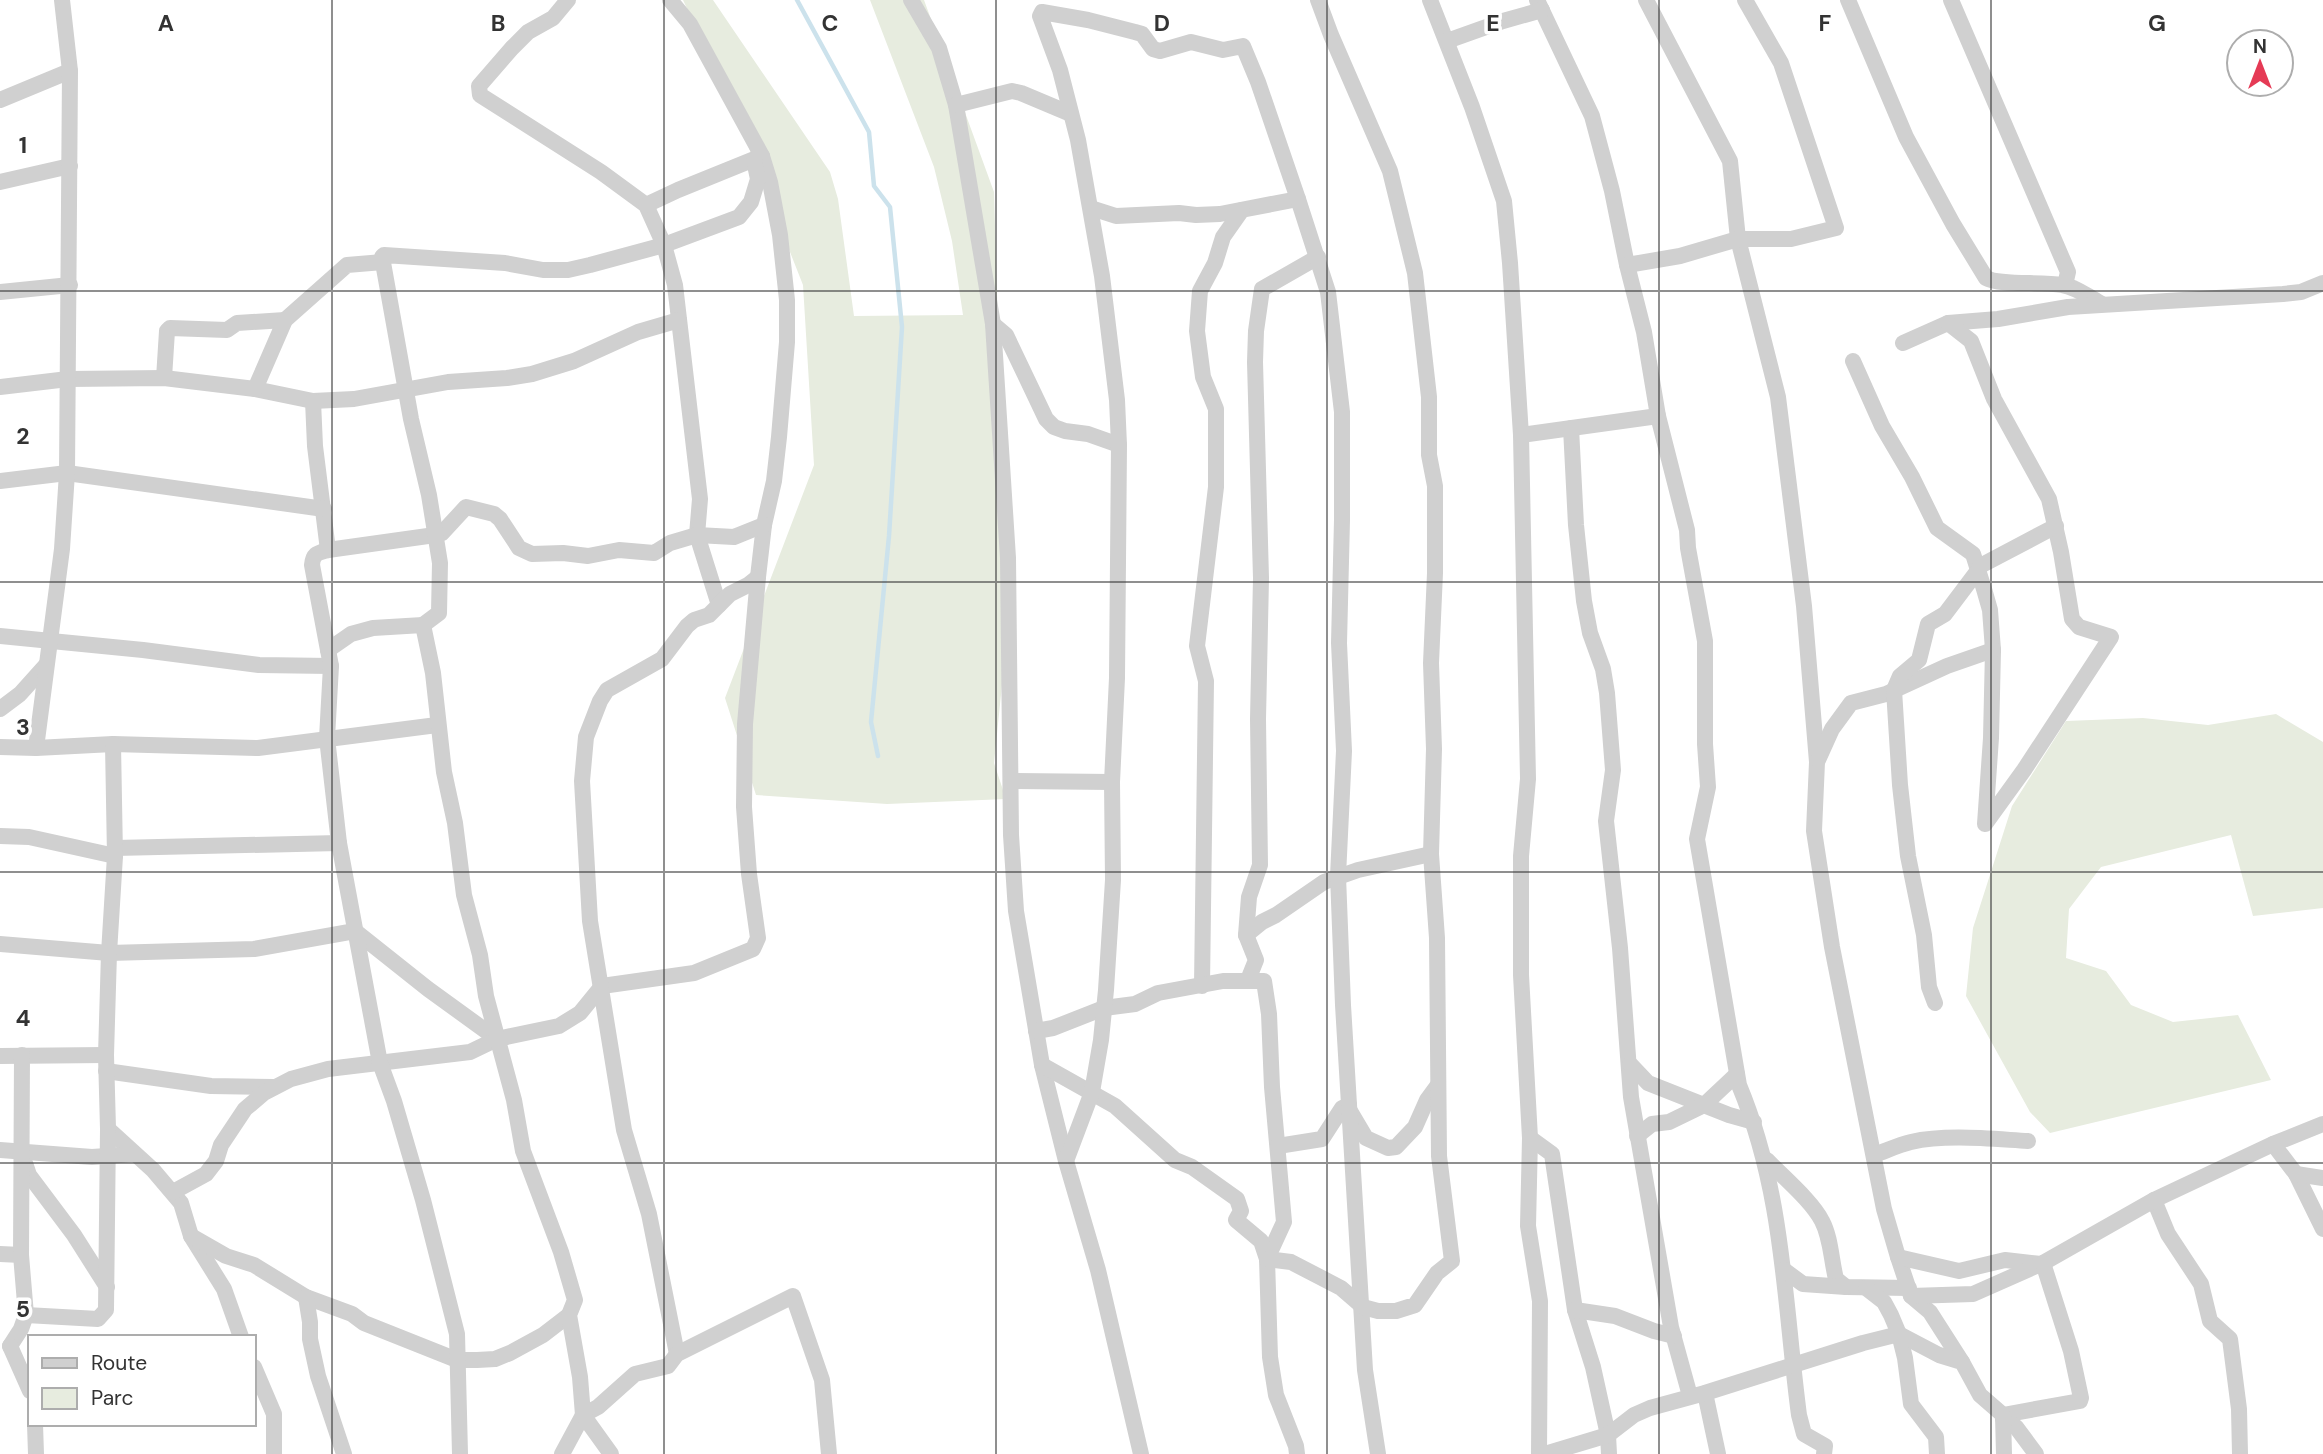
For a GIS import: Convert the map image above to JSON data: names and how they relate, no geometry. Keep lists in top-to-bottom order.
{
  "legend": ["Route", "Parc"],
  "north": "top",
  "grid": {
    "columns": [
      "A",
      "B",
      "C",
      "D",
      "E",
      "F",
      "G"
    ],
    "rows": [
      "1",
      "2",
      "3",
      "4",
      "5"
    ]
  }
}
